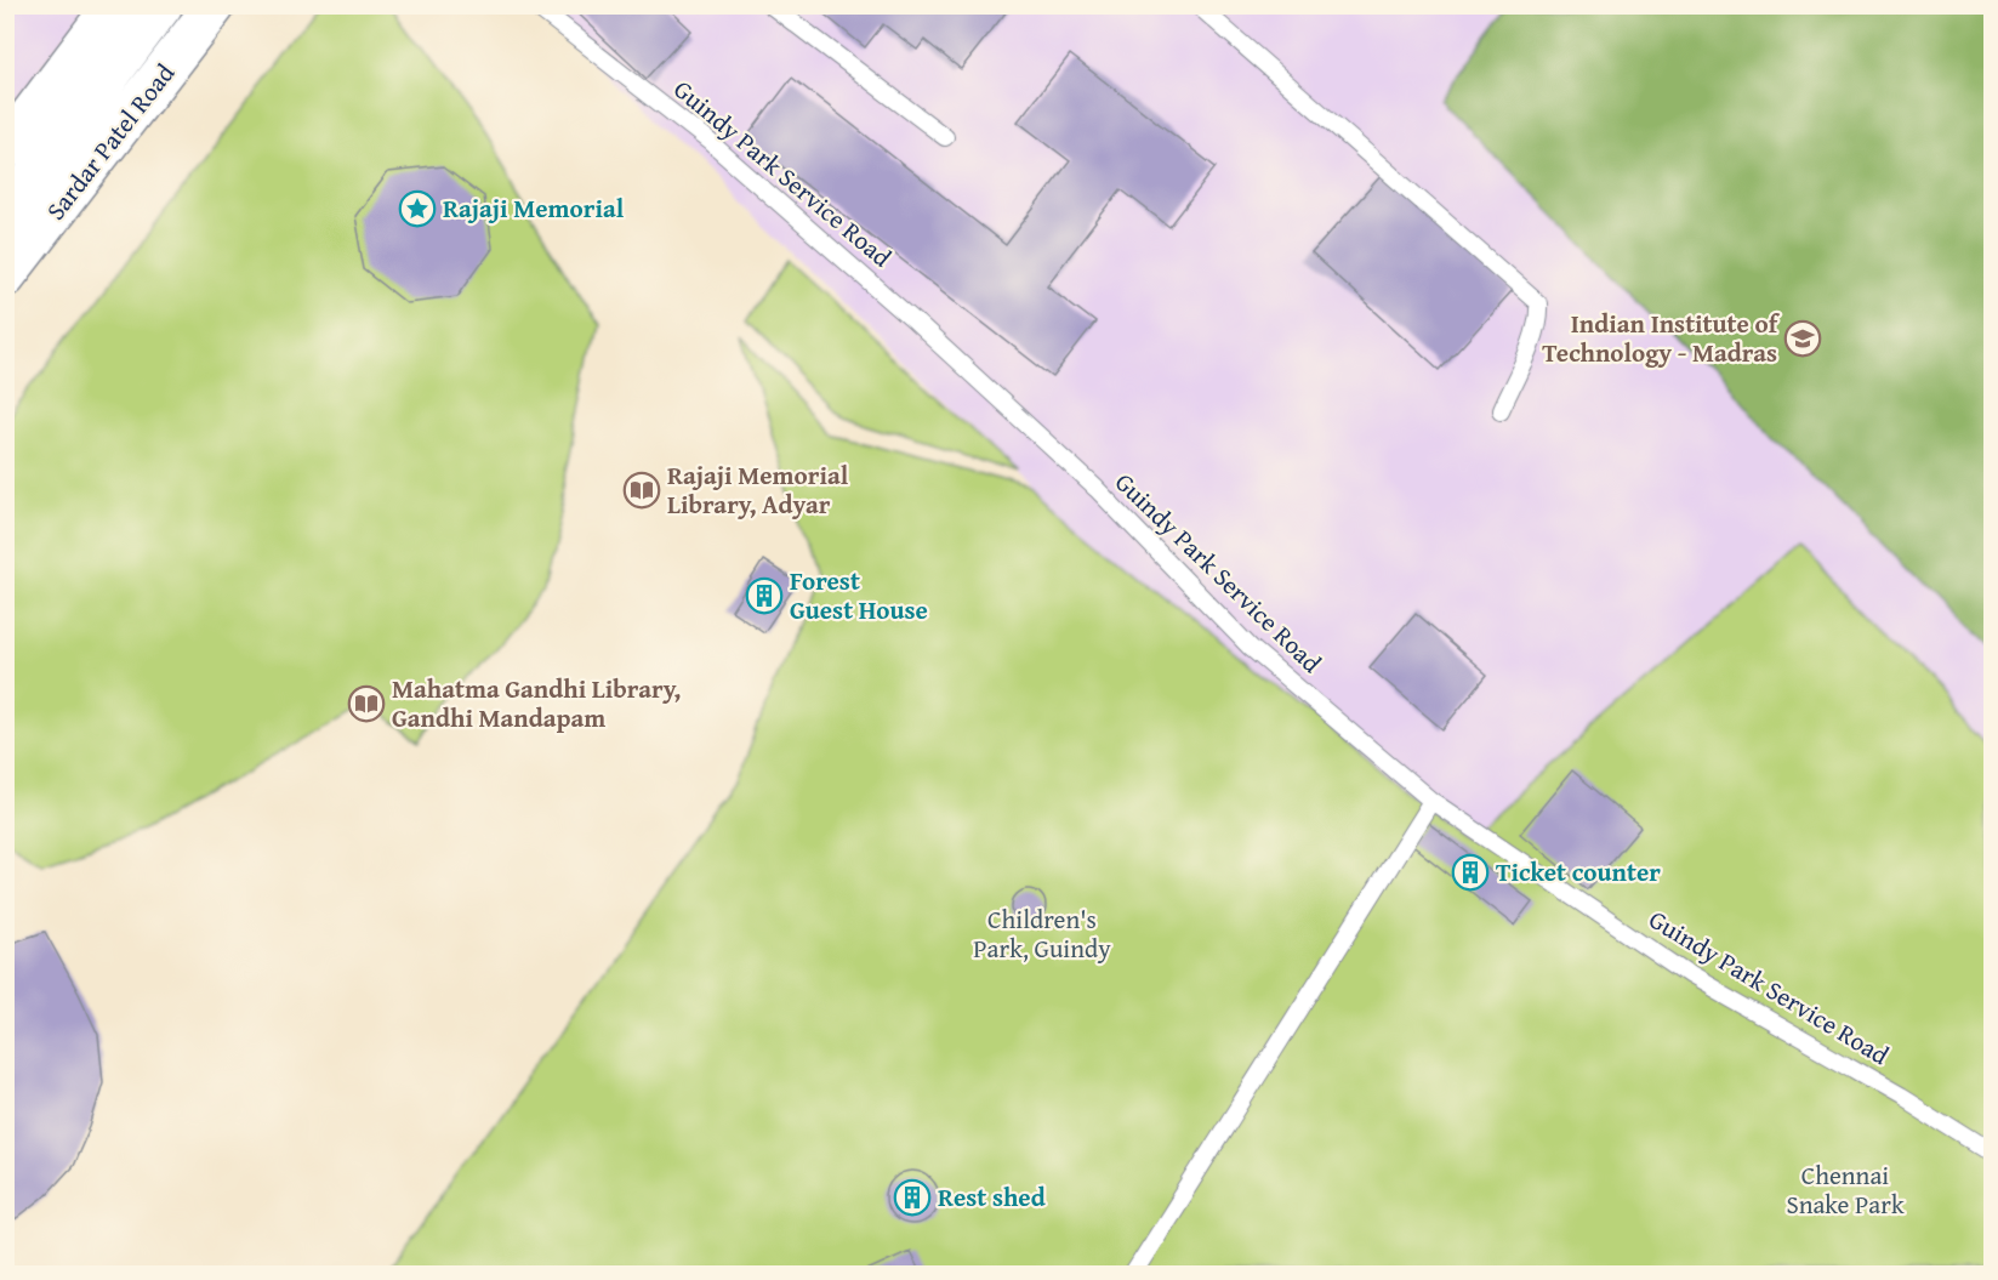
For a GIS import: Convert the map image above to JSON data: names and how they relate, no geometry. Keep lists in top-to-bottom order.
{
  "streets": {
    "main road": ["Sardar Patel Road"],
    "lane": ["Guindy Park Service Road"]
  },
  "parks": ["Children's Park, Guindy", "Chennai Snake Park"],
  "places": {
    "place": ["Rajaji Memorial"],
    "school or university": ["Indian Institute of Technology - Madras"],
    "library": ["Rajaji Memorial Library, Adyar", "Mahatma Gandhi Library, Gandhi Mandapam"],
    "building": ["Forest Guest House", "Ticket counter", "Rest shed"]
  }
}
